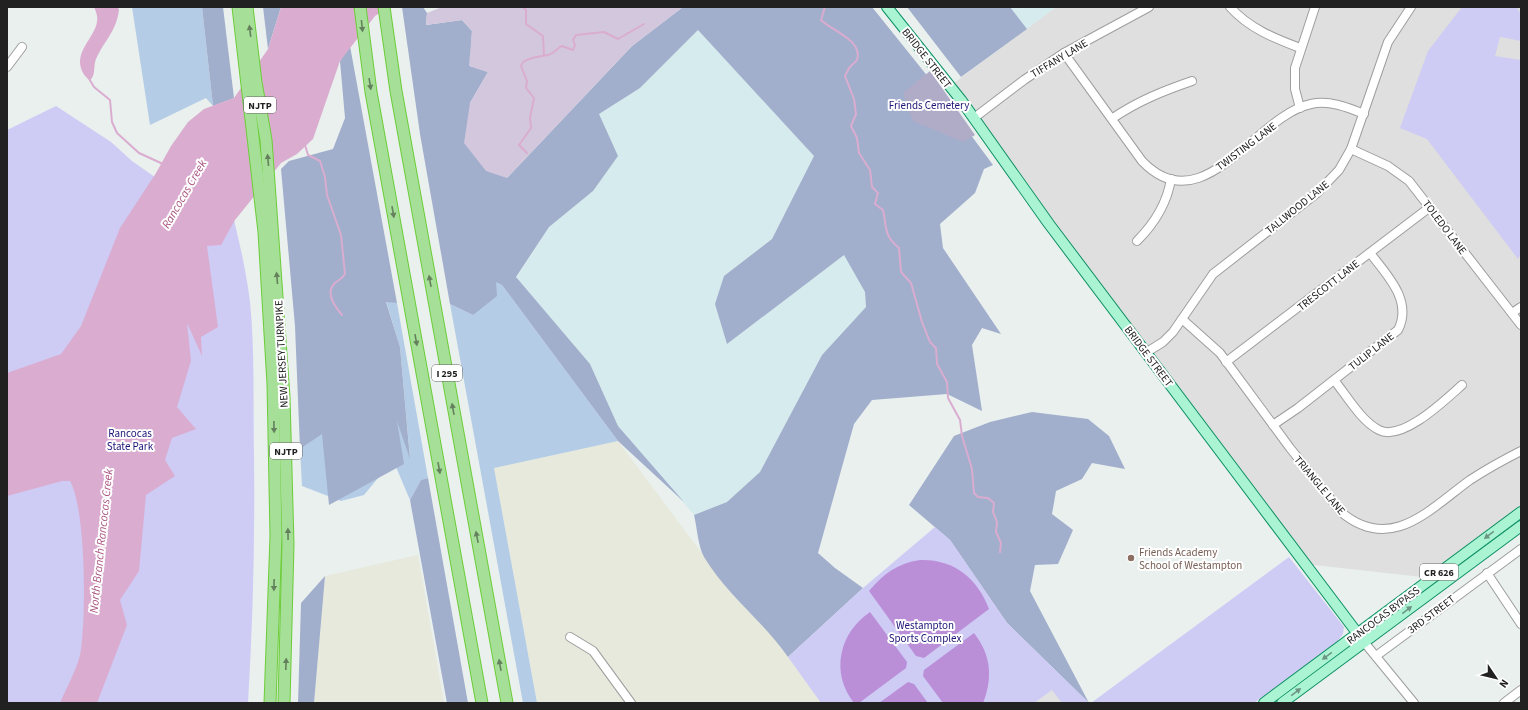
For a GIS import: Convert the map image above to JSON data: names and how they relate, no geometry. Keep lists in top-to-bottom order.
{
  "streets": {
    "highway": ["NJTP", "NEW JERSEY TURNPIKE", "I 295"],
    "main road": ["BRIDGE STREET", "CR 626", "RANCOCAS BYPASS"],
    "street": [
      "TIFFANY LANE",
      "TWISTING LANE",
      "TALLWOOD LANE",
      "TOLEDO LANE",
      "TRESCOTT LANE",
      "TULIP LANE",
      "TRIANGLE LANE",
      "3RD STREET"
    ]
  },
  "crossings": [
    ["BRIDGE STREET", "TIFFANY LANE"],
    ["BRIDGE STREET", "TALLWOOD LANE"],
    ["BRIDGE STREET", "3RD STREET"],
    ["BRIDGE STREET", "RANCOCAS BYPASS"],
    ["TIFFANY LANE", "TWISTING LANE"],
    ["TWISTING LANE", "TALLWOOD LANE"],
    ["TALLWOOD LANE", "TOLEDO LANE"],
    ["TALLWOOD LANE", "TRIANGLE LANE"],
    ["TOLEDO LANE", "TRESCOTT LANE"],
    ["TRESCOTT LANE", "TULIP LANE"],
    ["TRESCOTT LANE", "TRIANGLE LANE"],
    ["TULIP LANE", "TRIANGLE LANE"]
  ],
  "water": ["Rancocas Creek", "North Branch Rancocas Creek"],
  "parks": ["Friends Cemetery", "Rancocas State Park", "Westampton Sports Complex"],
  "places": ["Friends Academy School of Westampton"],
  "north": "bottom right"
}
